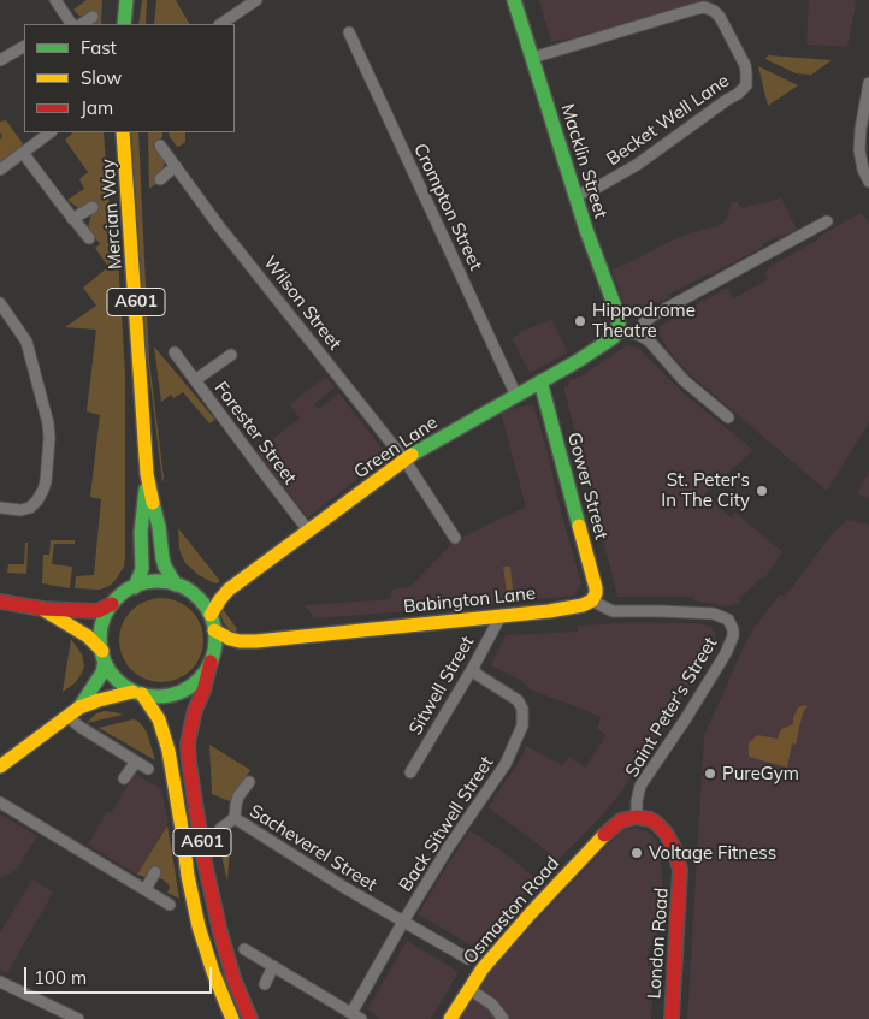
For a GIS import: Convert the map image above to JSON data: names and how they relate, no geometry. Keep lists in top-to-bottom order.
{
  "streets": {
    "street": [
      "Becket Well Lane",
      "Macklin Street",
      "Crompton Street",
      "Mercian Way",
      "A601",
      "Wilson Street",
      "Forester Street",
      "Green Lane",
      "Gower Street",
      "Babington Lane",
      "Sitwell Street",
      "Saint Peter's Street",
      "Back Sitwell Street",
      "Sacheverel Street",
      "Osmaston Road",
      "London Road"
    ]
  },
  "crossings": [
    ["Becket Well Lane", "Macklin Street"],
    ["Macklin Street", "Green Lane"],
    ["Crompton Street", "Green Lane"],
    ["Mercian Way", "A601"],
    ["Mercian Way", "Green Lane"],
    ["Mercian Way", "Babington Lane"],
    ["A601", "Green Lane"],
    ["A601", "Babington Lane"],
    ["Wilson Street", "Green Lane"],
    ["Forester Street", "Green Lane"],
    ["Green Lane", "Gower Street"],
    ["Green Lane", "Babington Lane"],
    ["Gower Street", "Babington Lane"],
    ["Gower Street", "Saint Peter's Street"],
    ["Babington Lane", "Sitwell Street"],
    ["Babington Lane", "Saint Peter's Street"],
    ["Sitwell Street", "Back Sitwell Street"],
    ["Saint Peter's Street", "Osmaston Road"],
    ["Saint Peter's Street", "London Road"],
    ["Back Sitwell Street", "Sacheverel Street"],
    ["Osmaston Road", "London Road"]
  ],
  "places": [
    "Hippodrome Theatre",
    "St. Peter's In The City",
    "PureGym",
    "Voltage Fitness"
  ],
  "legend": ["Fast", "Slow", "Jam"],
  "scale_bar": "100 m"
}
